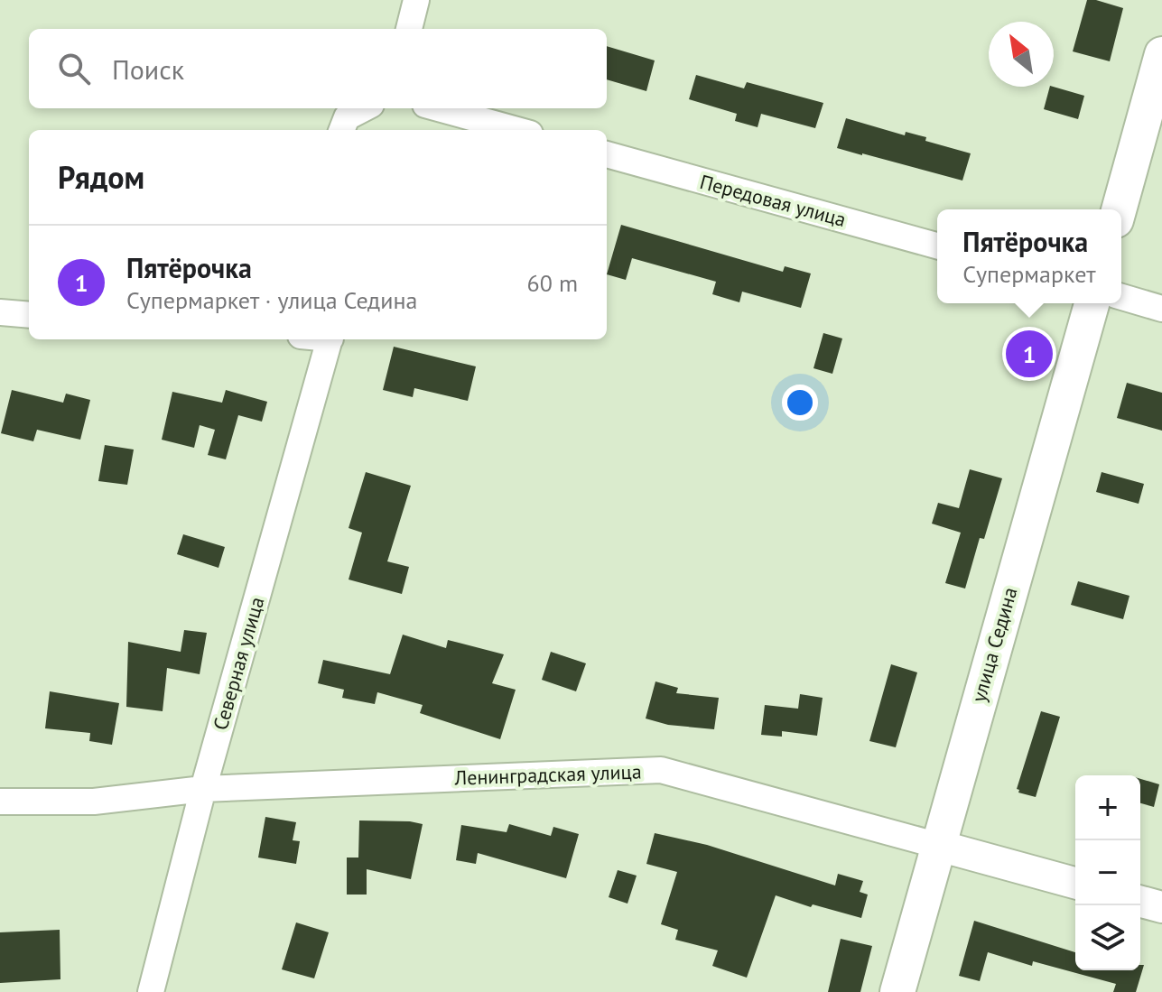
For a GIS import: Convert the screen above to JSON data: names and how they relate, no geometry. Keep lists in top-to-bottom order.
{
  "streets": {
    "main road": ["улица Седина"],
    "street": ["Передовая улица", "Северная улица", "Ленинградская улица"]
  },
  "crossings": [
    ["улица Седина", "Ленинградская улица"],
    ["Северная улица", "Ленинградская улица"]
  ],
  "north": "top left",
  "page": {
    "search": "Поиск",
    "heading": "Рядом",
    "popup": ["Пятёрочка", "Супермаркет"],
    "list": [
      {
        "mark": "1",
        "name": "Пятёрочка",
        "note": "Супермаркет · улица Седина",
        "value": "60 m"
      }
    ],
    "pins": "1",
    "map_buttons": ["+", "−"]
  }
}
